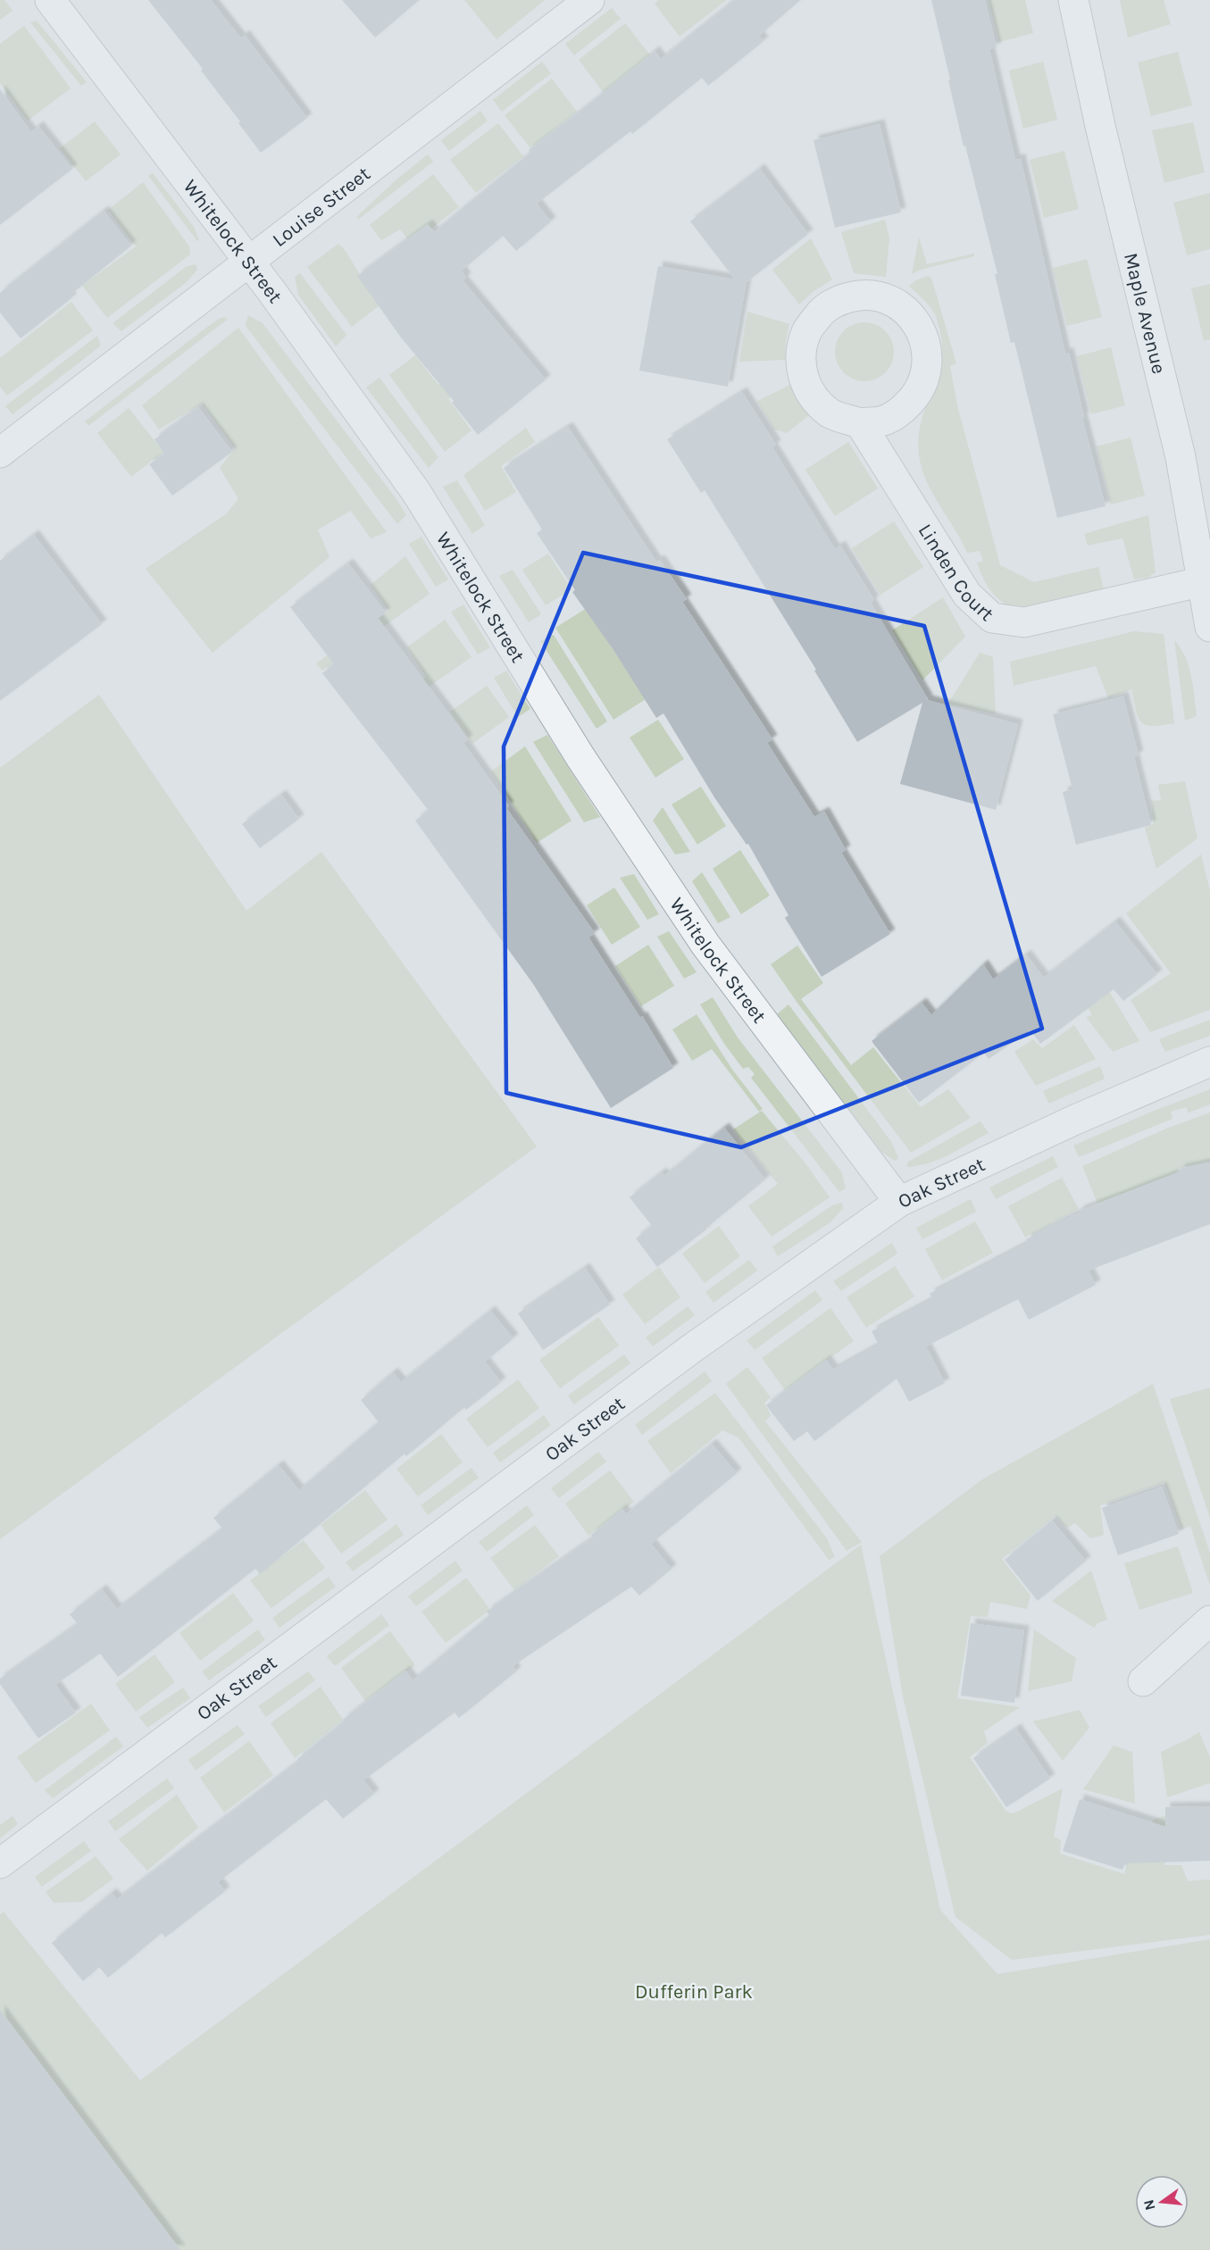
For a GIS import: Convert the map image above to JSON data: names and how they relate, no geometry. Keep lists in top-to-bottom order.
{
  "streets": {
    "street": [
      "Louise Street",
      "Whitelock Street",
      "Maple Avenue",
      "Linden Court",
      "Oak Street"
    ]
  },
  "crossings": [
    ["Louise Street", "Whitelock Street"],
    ["Whitelock Street", "Oak Street"],
    ["Maple Avenue", "Linden Court"]
  ],
  "parks": ["Dufferin Park"],
  "north": "left"
}
